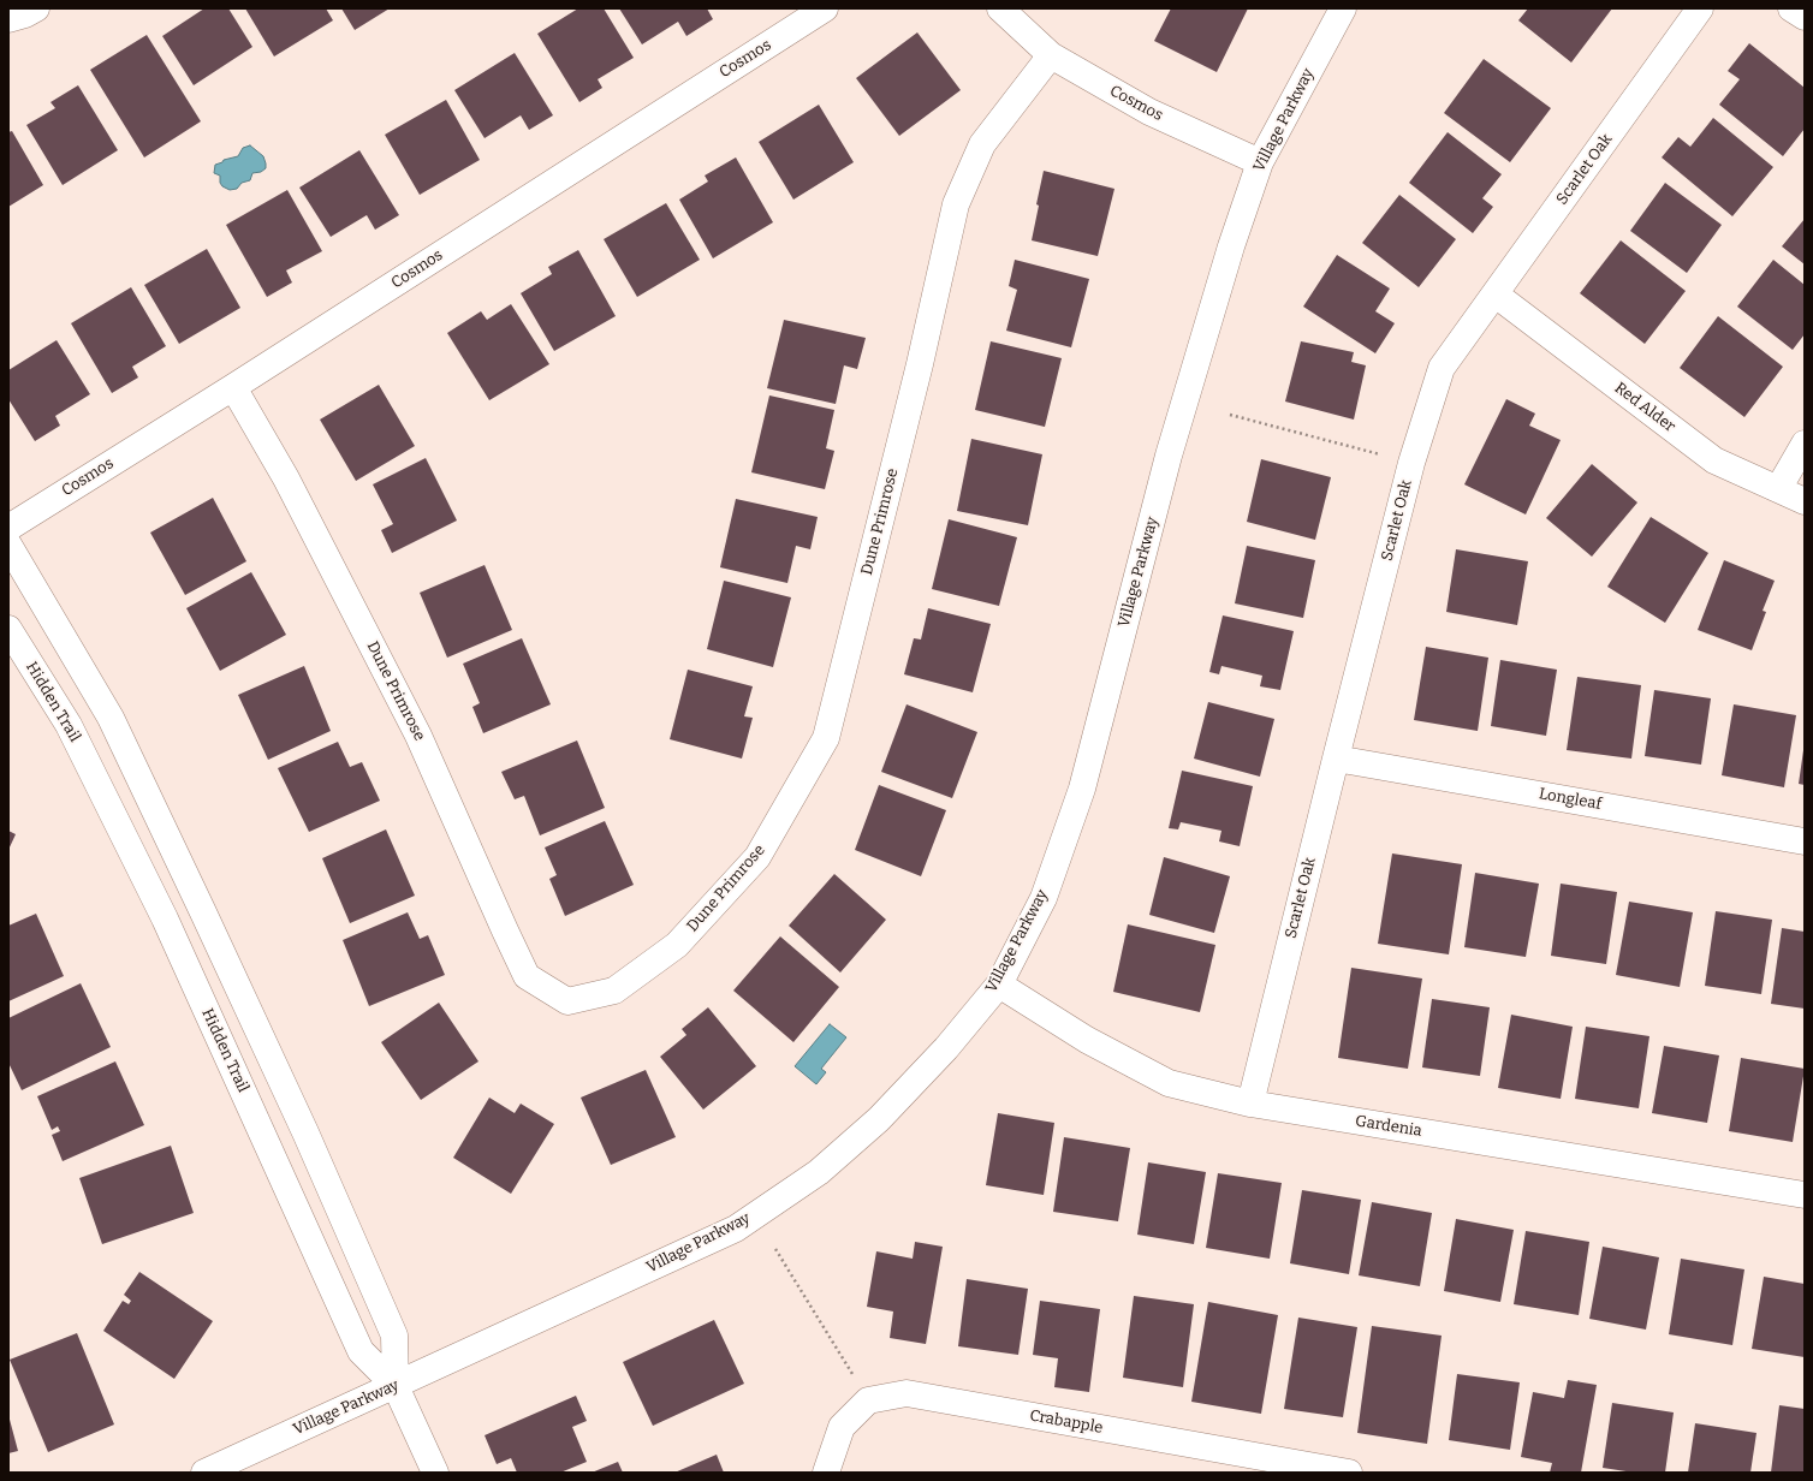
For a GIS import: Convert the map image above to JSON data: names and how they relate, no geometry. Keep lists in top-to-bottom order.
{
  "streets": {
    "street": [
      "Cosmos",
      "Village Parkway",
      "Scarlet Oak",
      "Red Alder",
      "Dune Primrose",
      "Hidden Trail",
      "Longleaf",
      "Gardenia",
      "Crabapple"
    ]
  },
  "crossings": [
    ["Cosmos", "Village Parkway"],
    ["Cosmos", "Dune Primrose"],
    ["Village Parkway", "Hidden Trail"],
    ["Village Parkway", "Gardenia"],
    ["Scarlet Oak", "Red Alder"],
    ["Scarlet Oak", "Longleaf"],
    ["Scarlet Oak", "Gardenia"]
  ]
}
